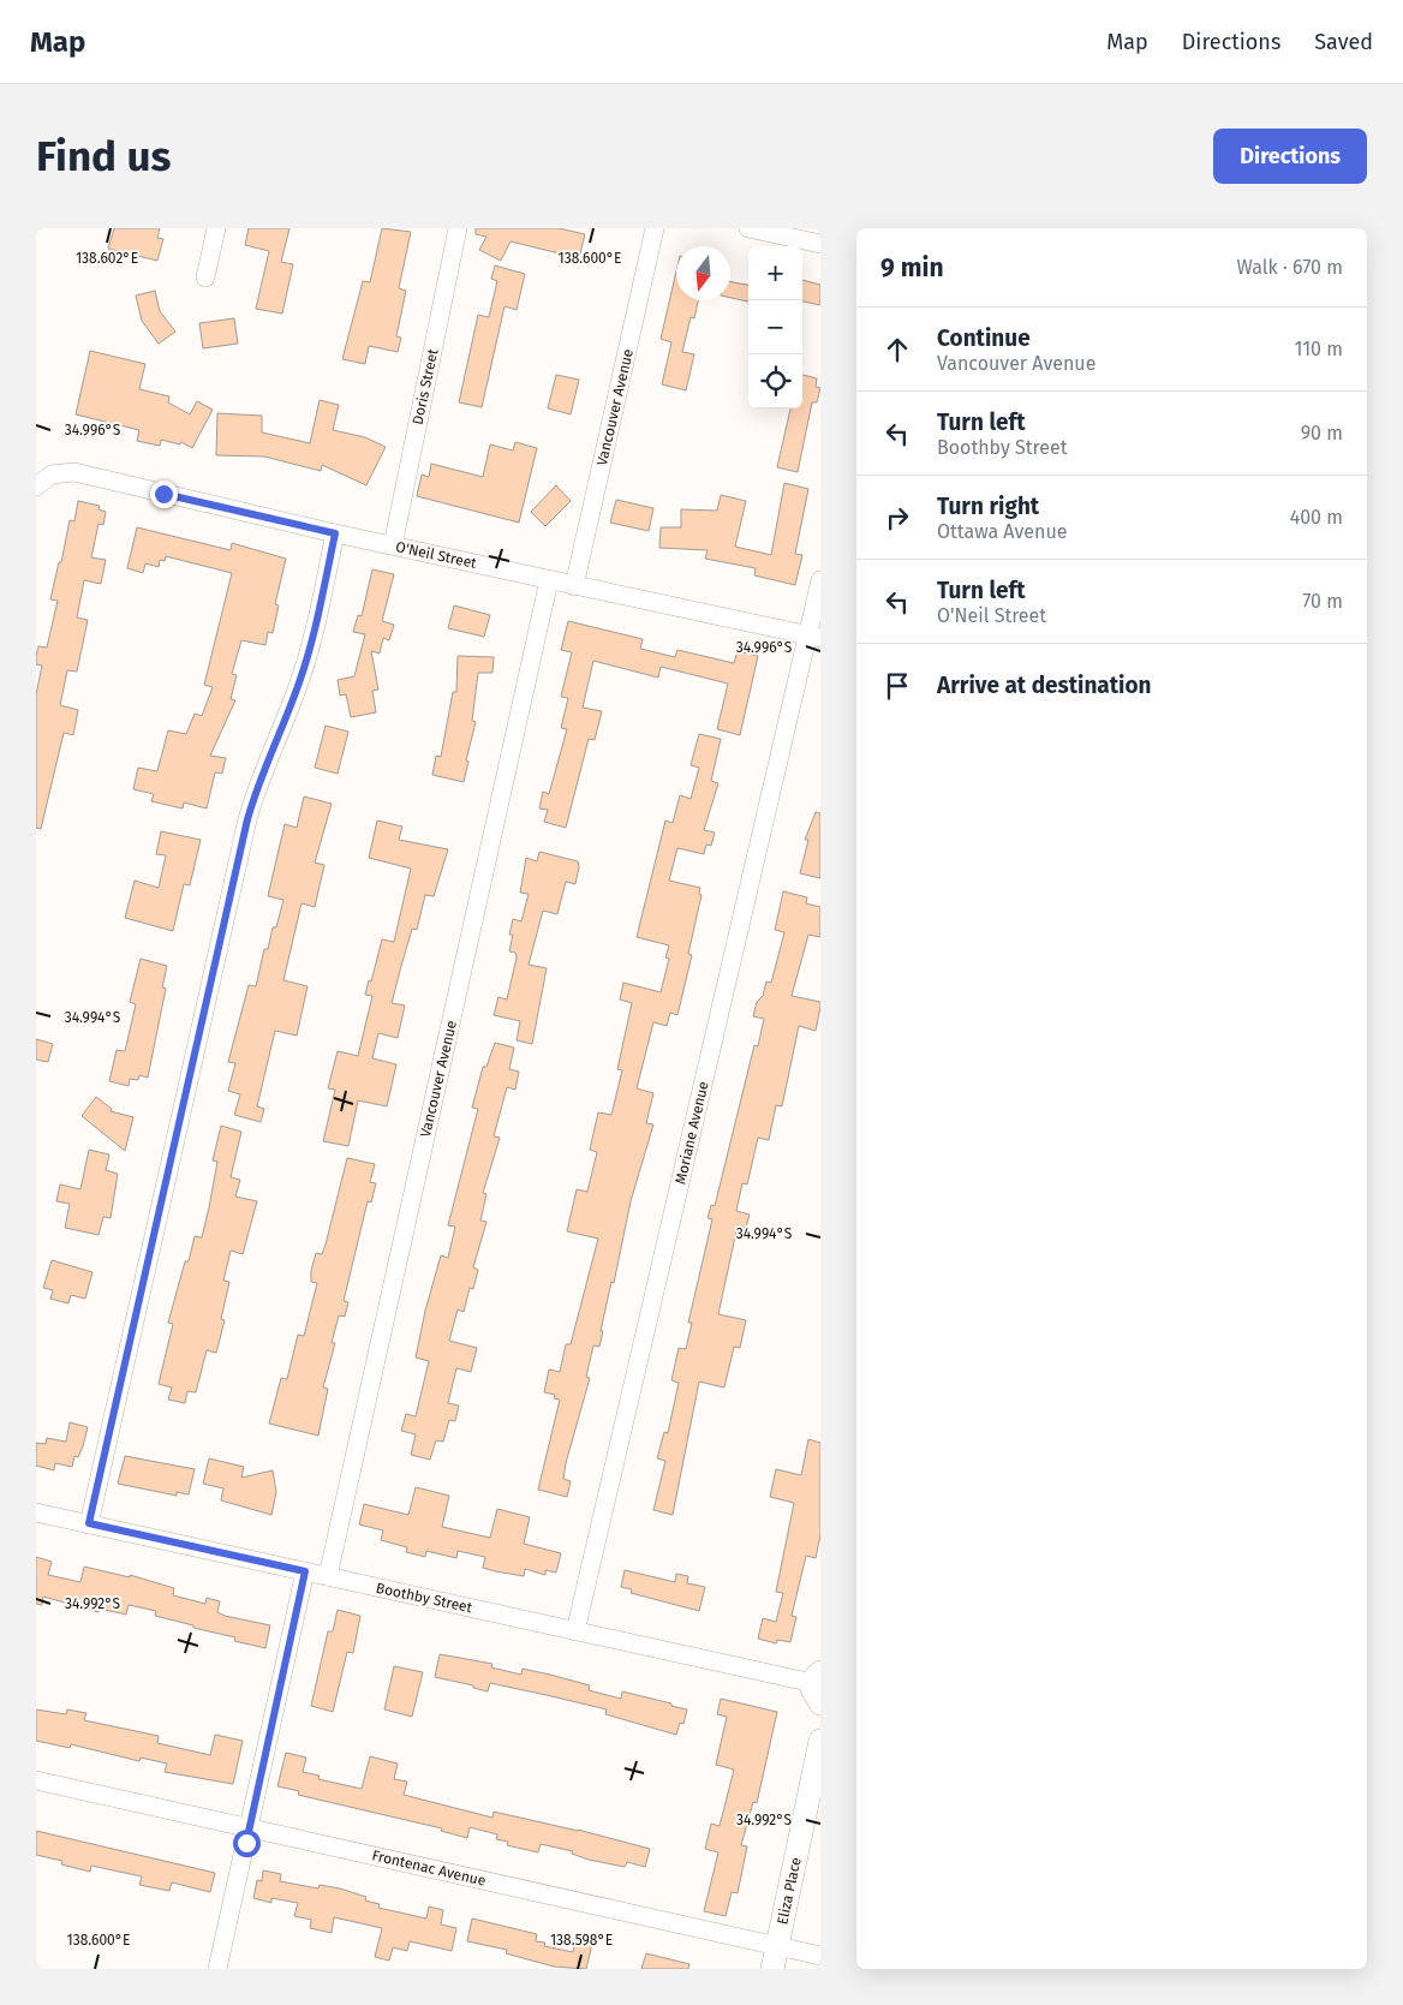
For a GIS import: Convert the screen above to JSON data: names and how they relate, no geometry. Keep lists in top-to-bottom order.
{
  "streets": {
    "street": [
      "Doris Street",
      "Vancouver Avenue",
      "O'Neil Street",
      "Moriane Avenue",
      "Boothby Street",
      "Frontenac Avenue",
      "Eliza Place"
    ]
  },
  "crossings": [
    ["Doris Street", "O'Neil Street"],
    ["Vancouver Avenue", "O'Neil Street"],
    ["Vancouver Avenue", "Boothby Street"],
    ["O'Neil Street", "Moriane Avenue"],
    ["Moriane Avenue", "Boothby Street"],
    ["Frontenac Avenue", "Eliza Place"]
  ],
  "north": "bottom",
  "page": {
    "header": "Map",
    "nav": ["Map", "Directions", "Saved"],
    "buttons": "Directions",
    "title": "Find us",
    "heading": ["9 min", "Walk · 670 m"],
    "map_buttons": ["+", "−"],
    "list": [
      ["Continue", "Vancouver Avenue", "110 m"],
      ["Turn left", "Boothby Street", "90 m"],
      ["Turn right", "Ottawa Avenue", "400 m"],
      ["Turn left", "O'Neil Street", "70 m"],
      "Arrive at destination"
    ]
  },
  "coordinates": [
    "138.602°E",
    "138.600°E",
    "34.996°S",
    "34.994°S",
    "34.992°S",
    "138.598°E"
  ]
}
